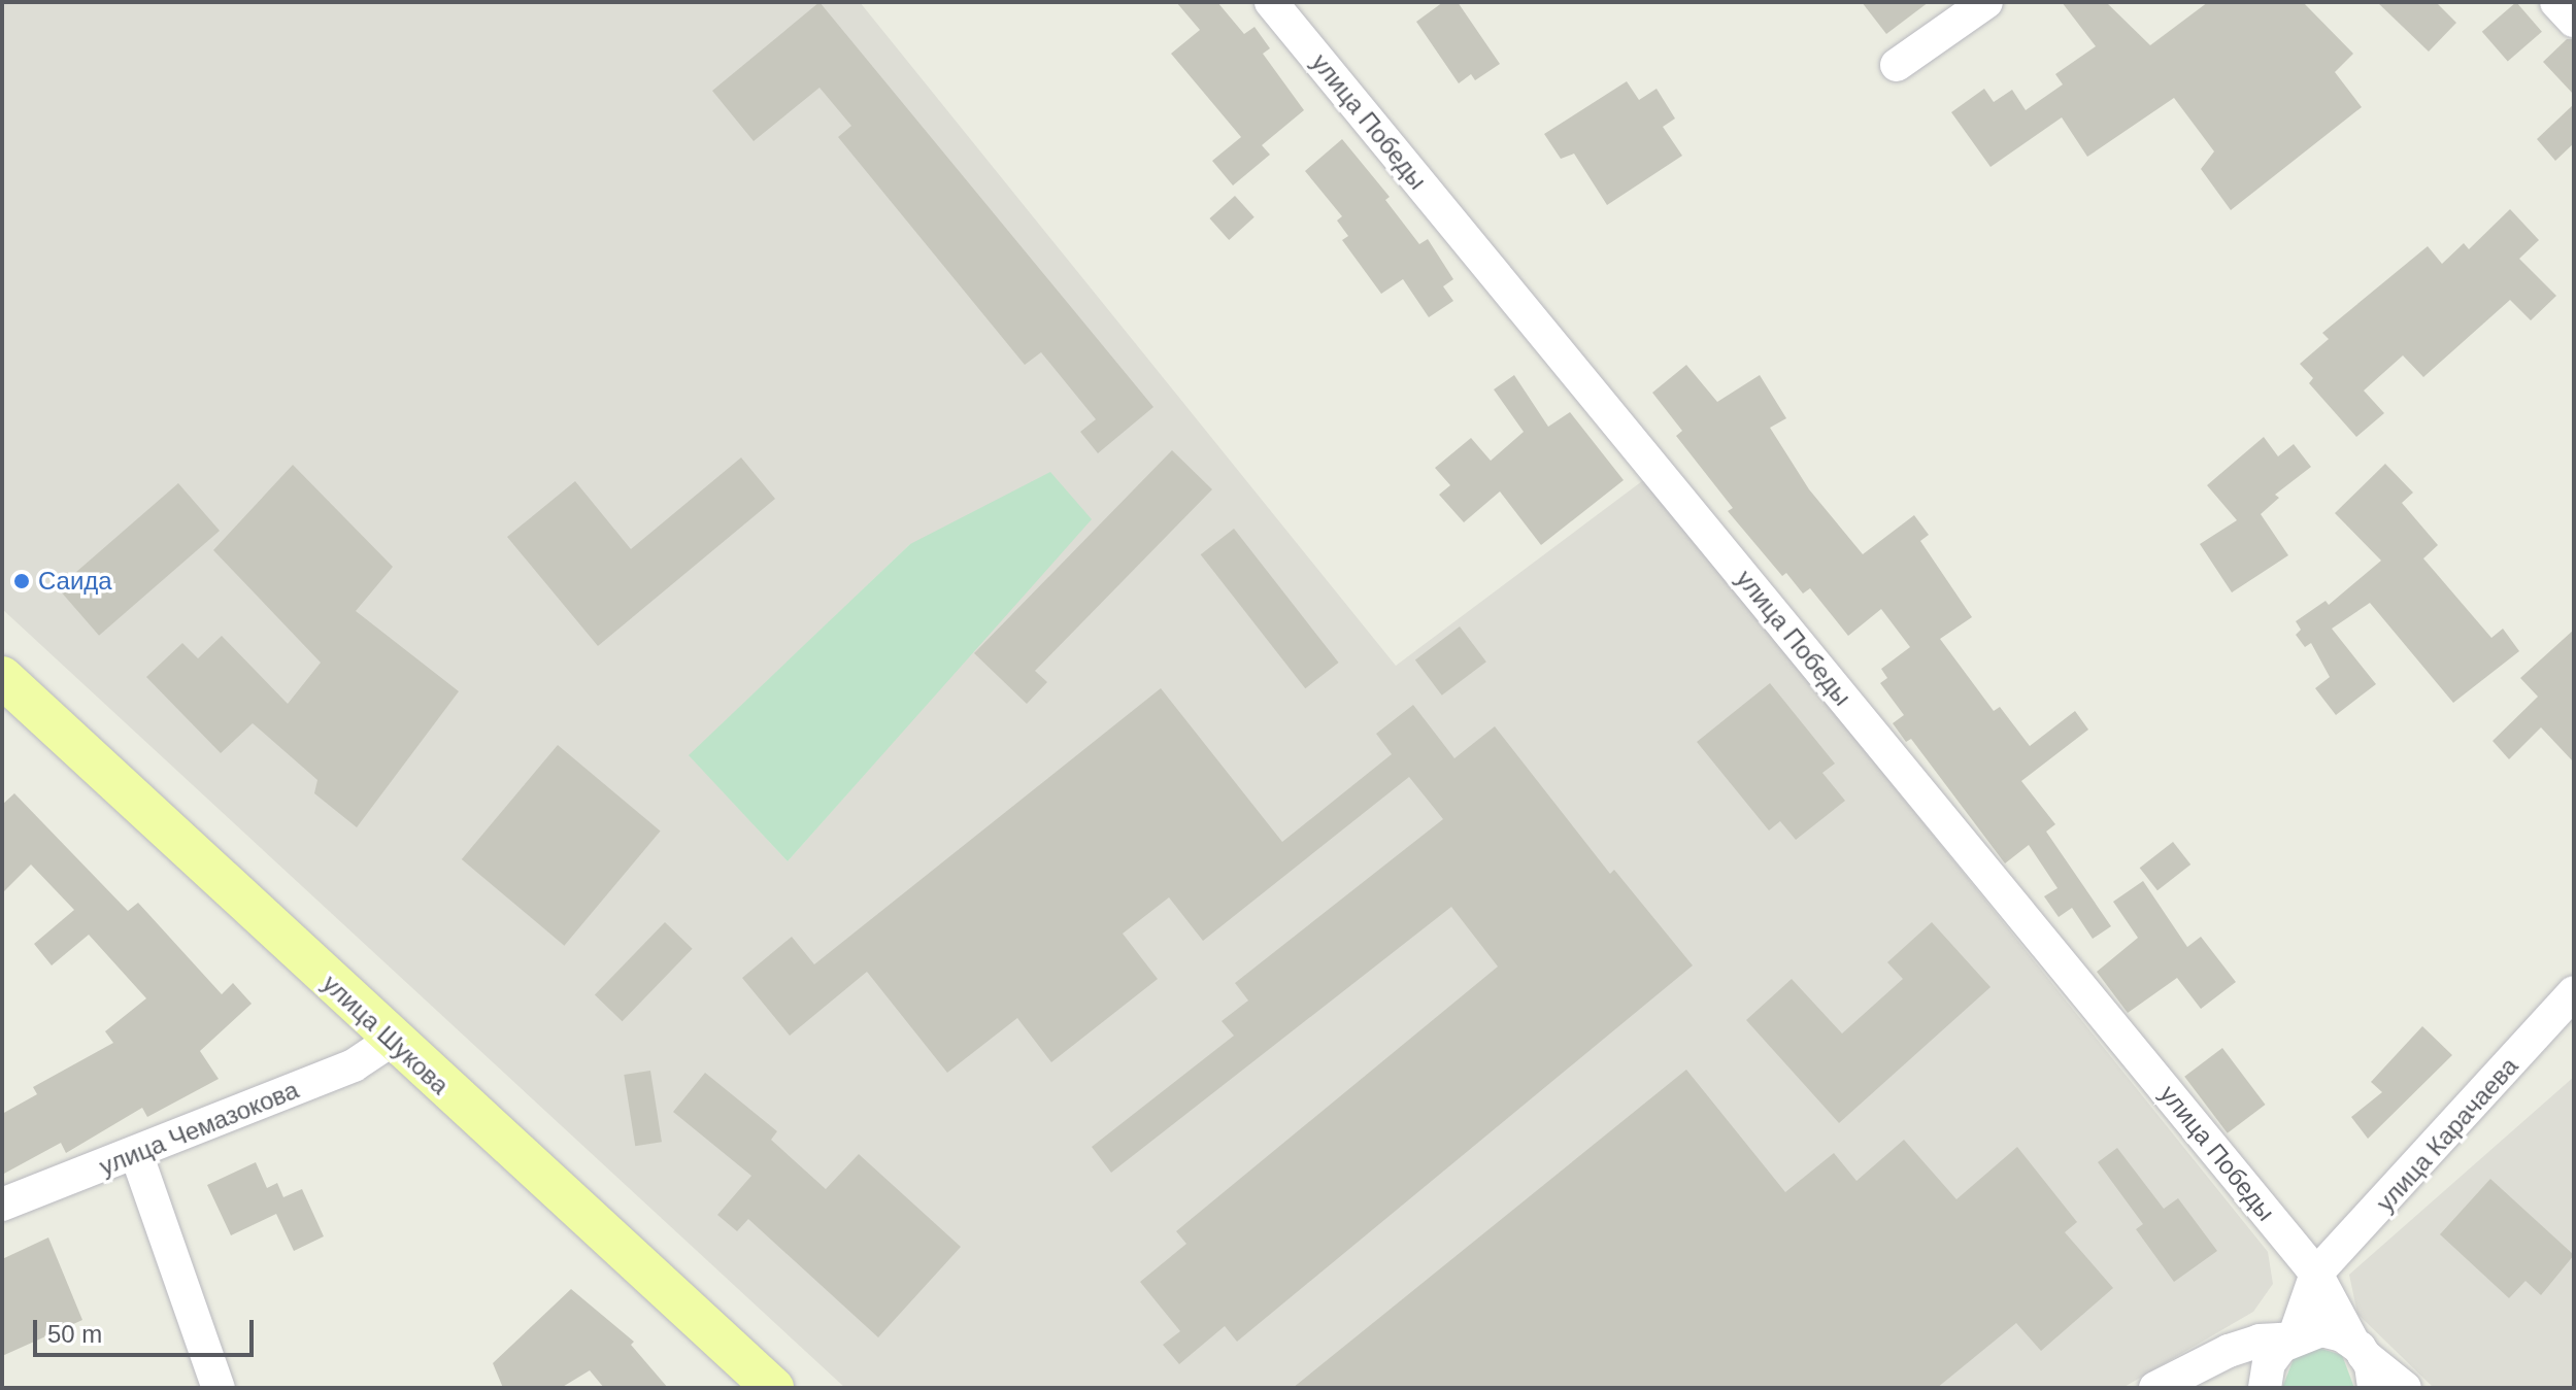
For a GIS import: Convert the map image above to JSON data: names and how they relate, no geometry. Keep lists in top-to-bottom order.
{
  "streets": {
    "main road": ["улица Шукова"],
    "street": ["улица Победы", "улица Чемазокова", "улица Карачаева"]
  },
  "crossings": [
    ["улица Победы", "улица Карачаева"],
    ["улица Шукова", "улица Чемазокова"]
  ],
  "places": ["Саида"],
  "scale_bar": "50 m"
}
